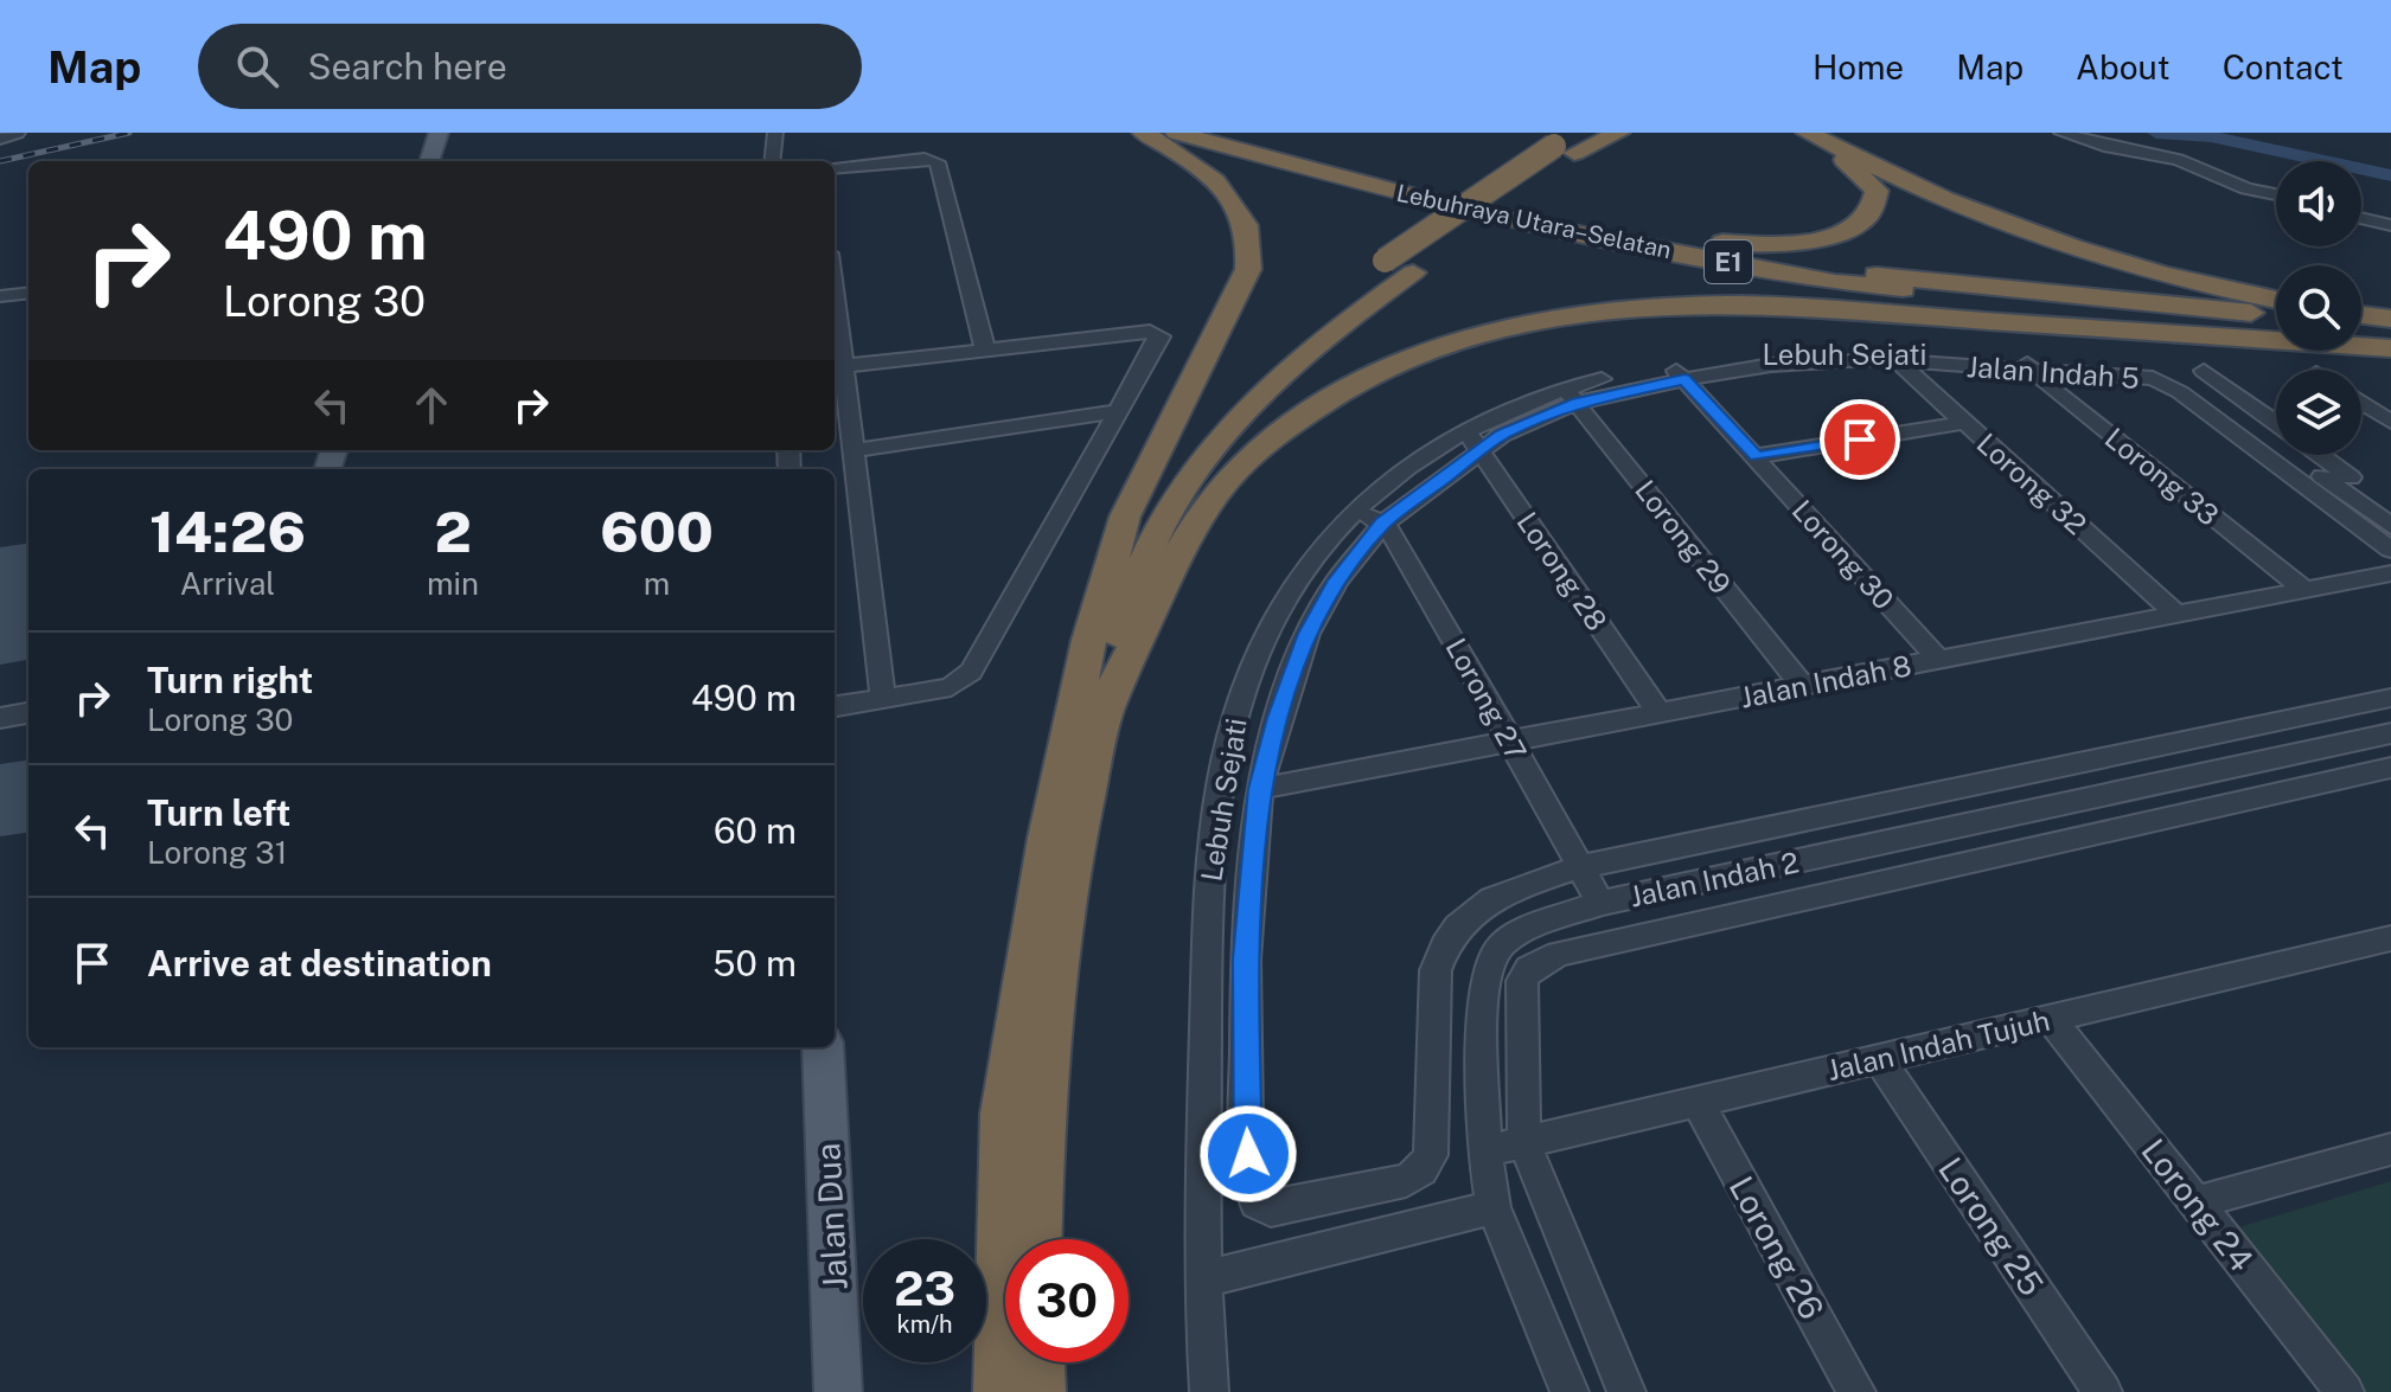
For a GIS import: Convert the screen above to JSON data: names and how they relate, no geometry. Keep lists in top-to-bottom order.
{
  "streets": {
    "highway": ["Lebuhraya Utara–Selatan", "E1"],
    "main road": ["Jalan Dua"],
    "street": [
      "Lebuh Sejati",
      "Jalan Indah 5",
      "Lorong 33",
      "Lorong 32",
      "Lorong 29",
      "Lorong 30",
      "Lorong 28",
      "Jalan Indah 8",
      "Lorong 27",
      "Jalan Indah 2",
      "Jalan Indah Tujuh",
      "Lorong 24",
      "Lorong 25",
      "Lorong 26"
    ]
  },
  "crossings": [
    ["Lebuh Sejati", "Jalan Indah 5"],
    ["Lebuh Sejati", "Lorong 29"],
    ["Lebuh Sejati", "Lorong 28"],
    ["Lebuh Sejati", "Lorong 27"],
    ["Jalan Indah 5", "Lorong 33"],
    ["Jalan Indah 5", "Lorong 32"],
    ["Jalan Indah 5", "Lorong 29"],
    ["Jalan Indah 5", "Lorong 30"],
    ["Jalan Indah 5", "Lorong 28"],
    ["Jalan Indah 5", "Jalan Indah 8"],
    ["Jalan Indah 5", "Lorong 27"],
    ["Lorong 33", "Jalan Indah 8"],
    ["Lorong 32", "Jalan Indah 8"],
    ["Lorong 29", "Jalan Indah 8"],
    ["Lorong 30", "Jalan Indah 8"],
    ["Lorong 28", "Jalan Indah 8"],
    ["Jalan Indah 8", "Lorong 27"],
    ["Lorong 27", "Jalan Indah 2"],
    ["Jalan Indah 2", "Jalan Indah Tujuh"],
    ["Jalan Indah Tujuh", "Lorong 24"],
    ["Jalan Indah Tujuh", "Lorong 25"],
    ["Jalan Indah Tujuh", "Lorong 26"]
  ],
  "page": {
    "header": "Map",
    "search": "Search here",
    "nav": [
      "Home",
      "Map",
      "About",
      "Contact"
    ],
    "turn": ["490 m", "Lorong 30"],
    "eta": [
      "14:26",
      "Arrival",
      "2",
      "min",
      "600",
      "m"
    ],
    "list": [
      {
        "name": "Turn right",
        "note": "Lorong 30",
        "value": "490 m"
      },
      {
        "name": "Turn left",
        "note": "Lorong 31",
        "value": "60 m"
      },
      {
        "name": "Arrive at destination",
        "value": "50 m"
      }
    ],
    "speed": "23 km/h",
    "limit": "30"
  }
}
